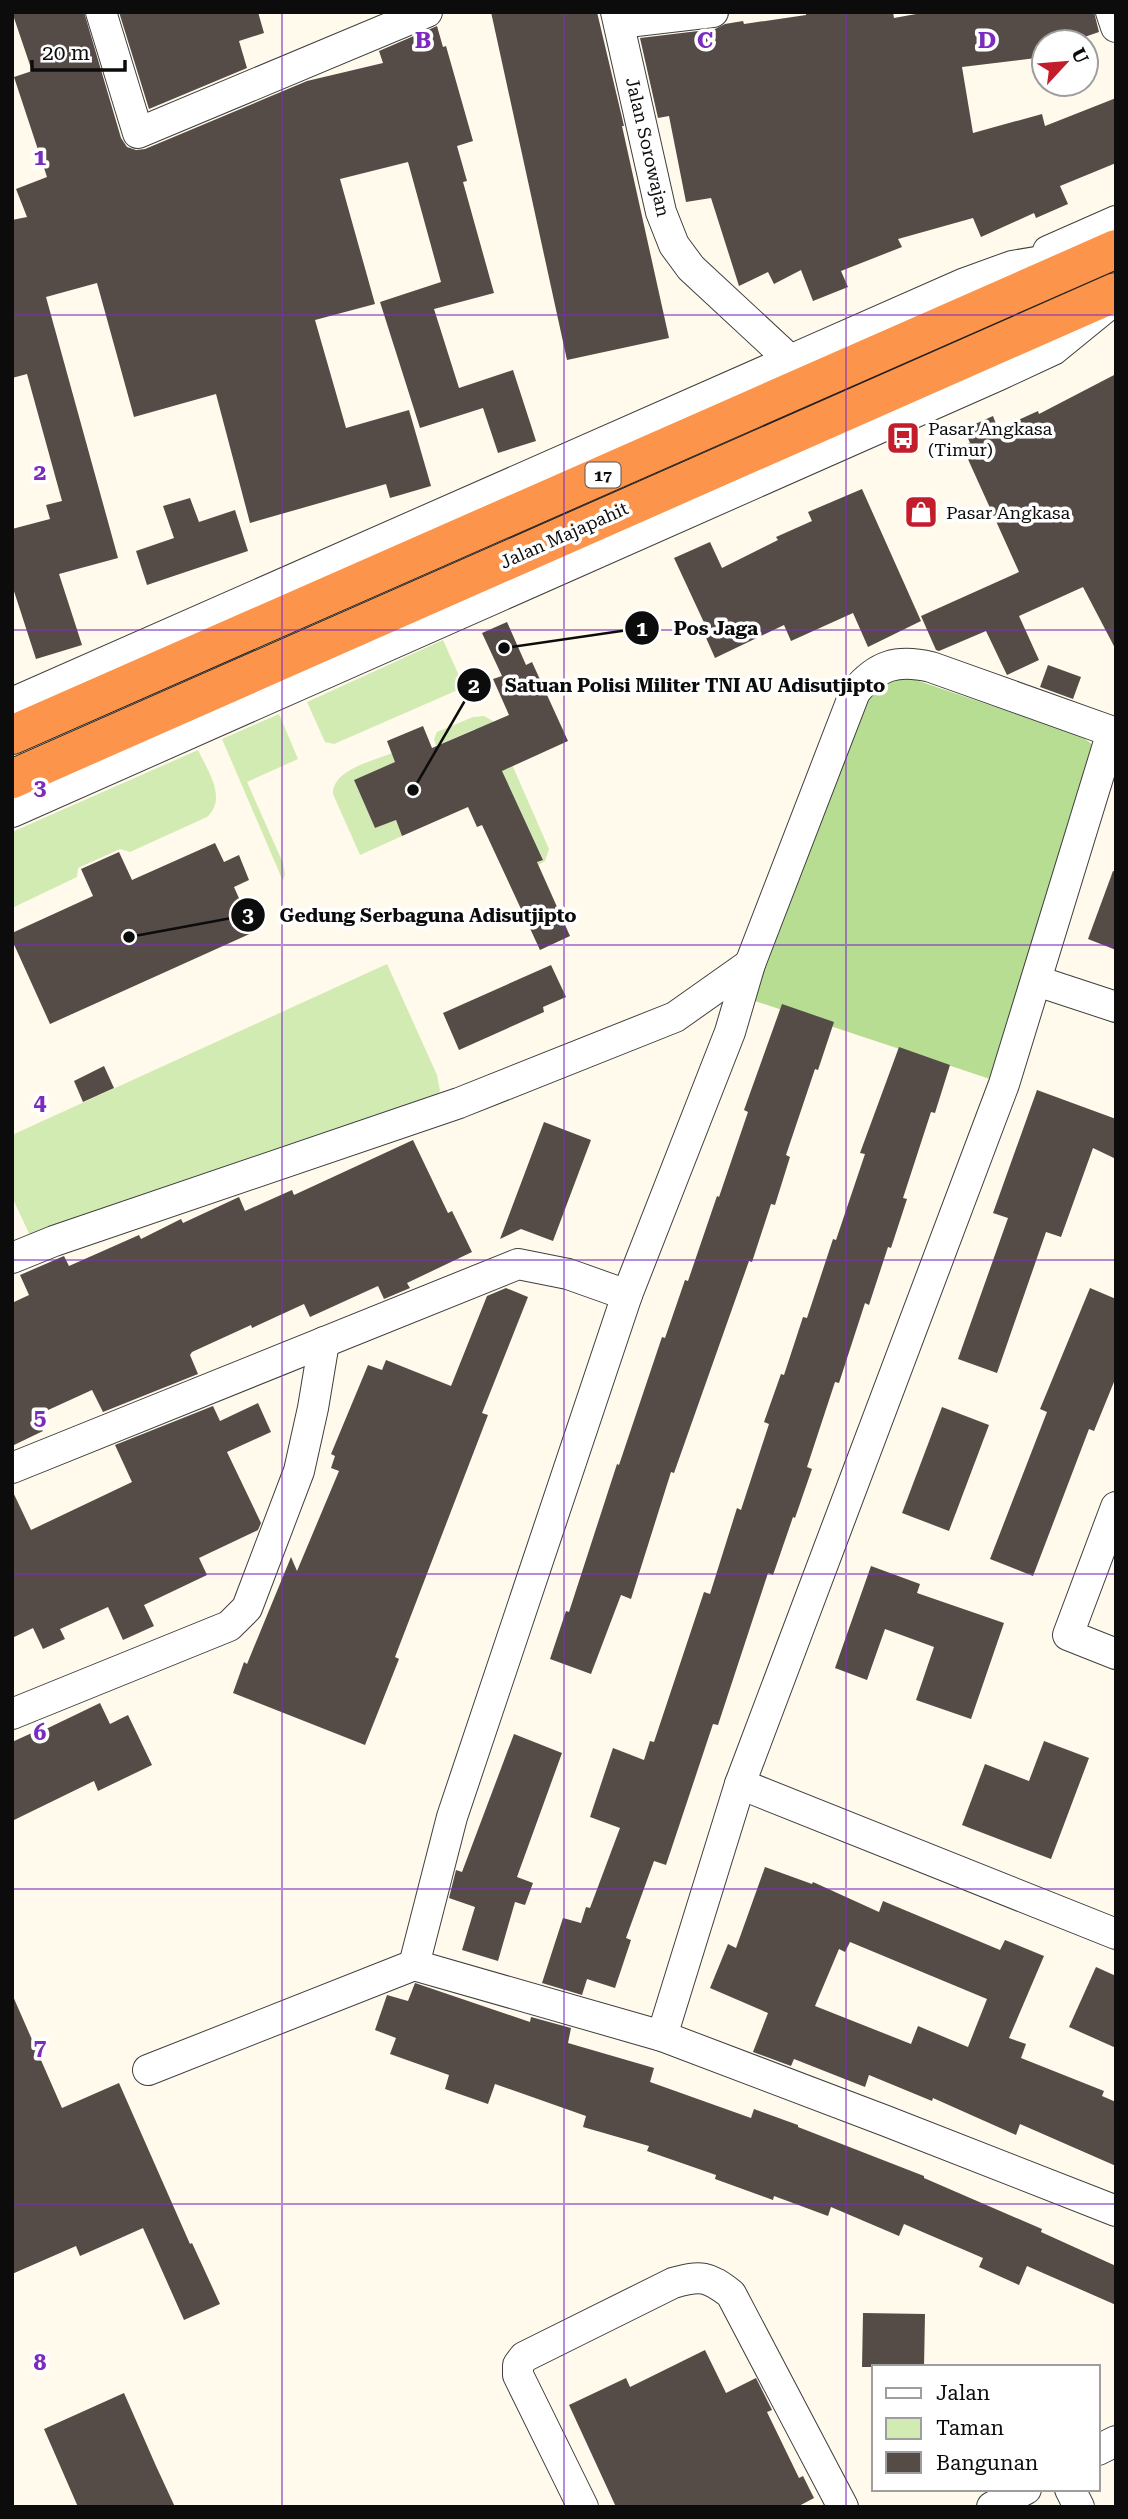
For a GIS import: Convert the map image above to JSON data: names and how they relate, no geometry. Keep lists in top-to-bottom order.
{
  "streets": {
    "highway": ["17", "Jalan Majapahit"],
    "street": ["Jalan Sorowajan"]
  },
  "places": {
    "bus stop": ["Pasar Angkasa (Timur)"],
    "shop": ["Pasar Angkasa"],
    "other": ["Pos Jaga", "Satuan Polisi Militer TNI AU Adisutjipto", "Gedung Serbaguna Adisutjipto"]
  },
  "legend": ["Jalan", "Taman", "Bangunan"],
  "scale_bar": "20 m",
  "north": "top right",
  "grid": {
    "columns": ["B", "C", "D"],
    "rows": [
      "1",
      "2",
      "3",
      "4",
      "5",
      "6",
      "7",
      "8"
    ]
  }
}
